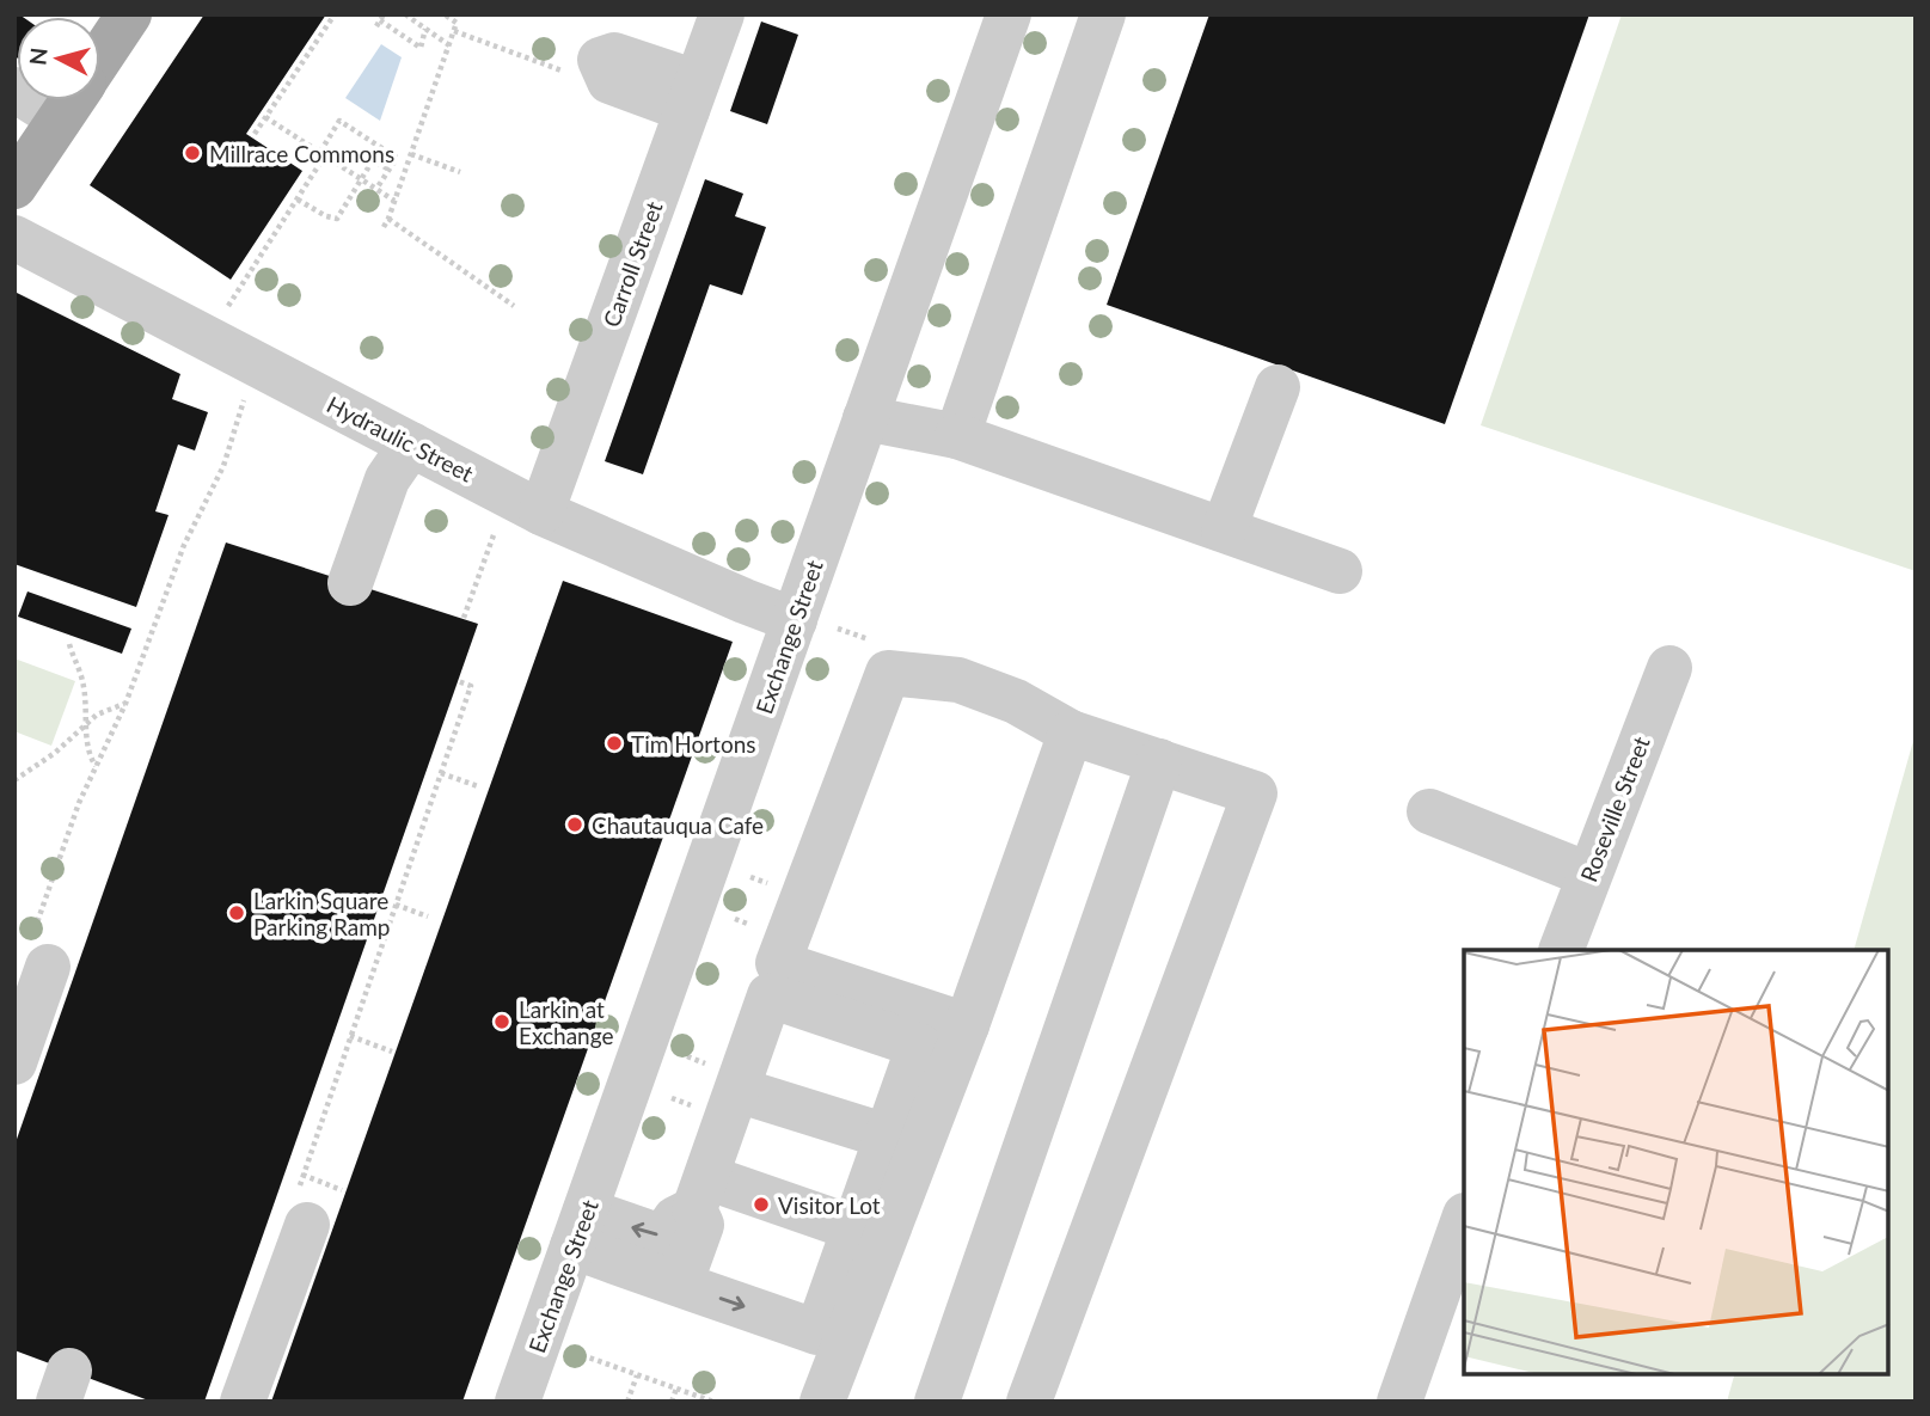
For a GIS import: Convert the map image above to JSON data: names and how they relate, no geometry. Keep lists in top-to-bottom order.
{
  "streets": {
    "street": [
      "Carroll Street",
      "Hydraulic Street",
      "Exchange Street",
      "Roseville Street"
    ]
  },
  "crossings": [
    ["Carroll Street", "Hydraulic Street"],
    ["Hydraulic Street", "Exchange Street"]
  ],
  "places": [
    "Millrace Commons",
    "Tim Hortons",
    "Chautauqua Cafe",
    "Larkin Square Parking Ramp",
    "Larkin at Exchange",
    "Visitor Lot"
  ],
  "north": "left"
}
